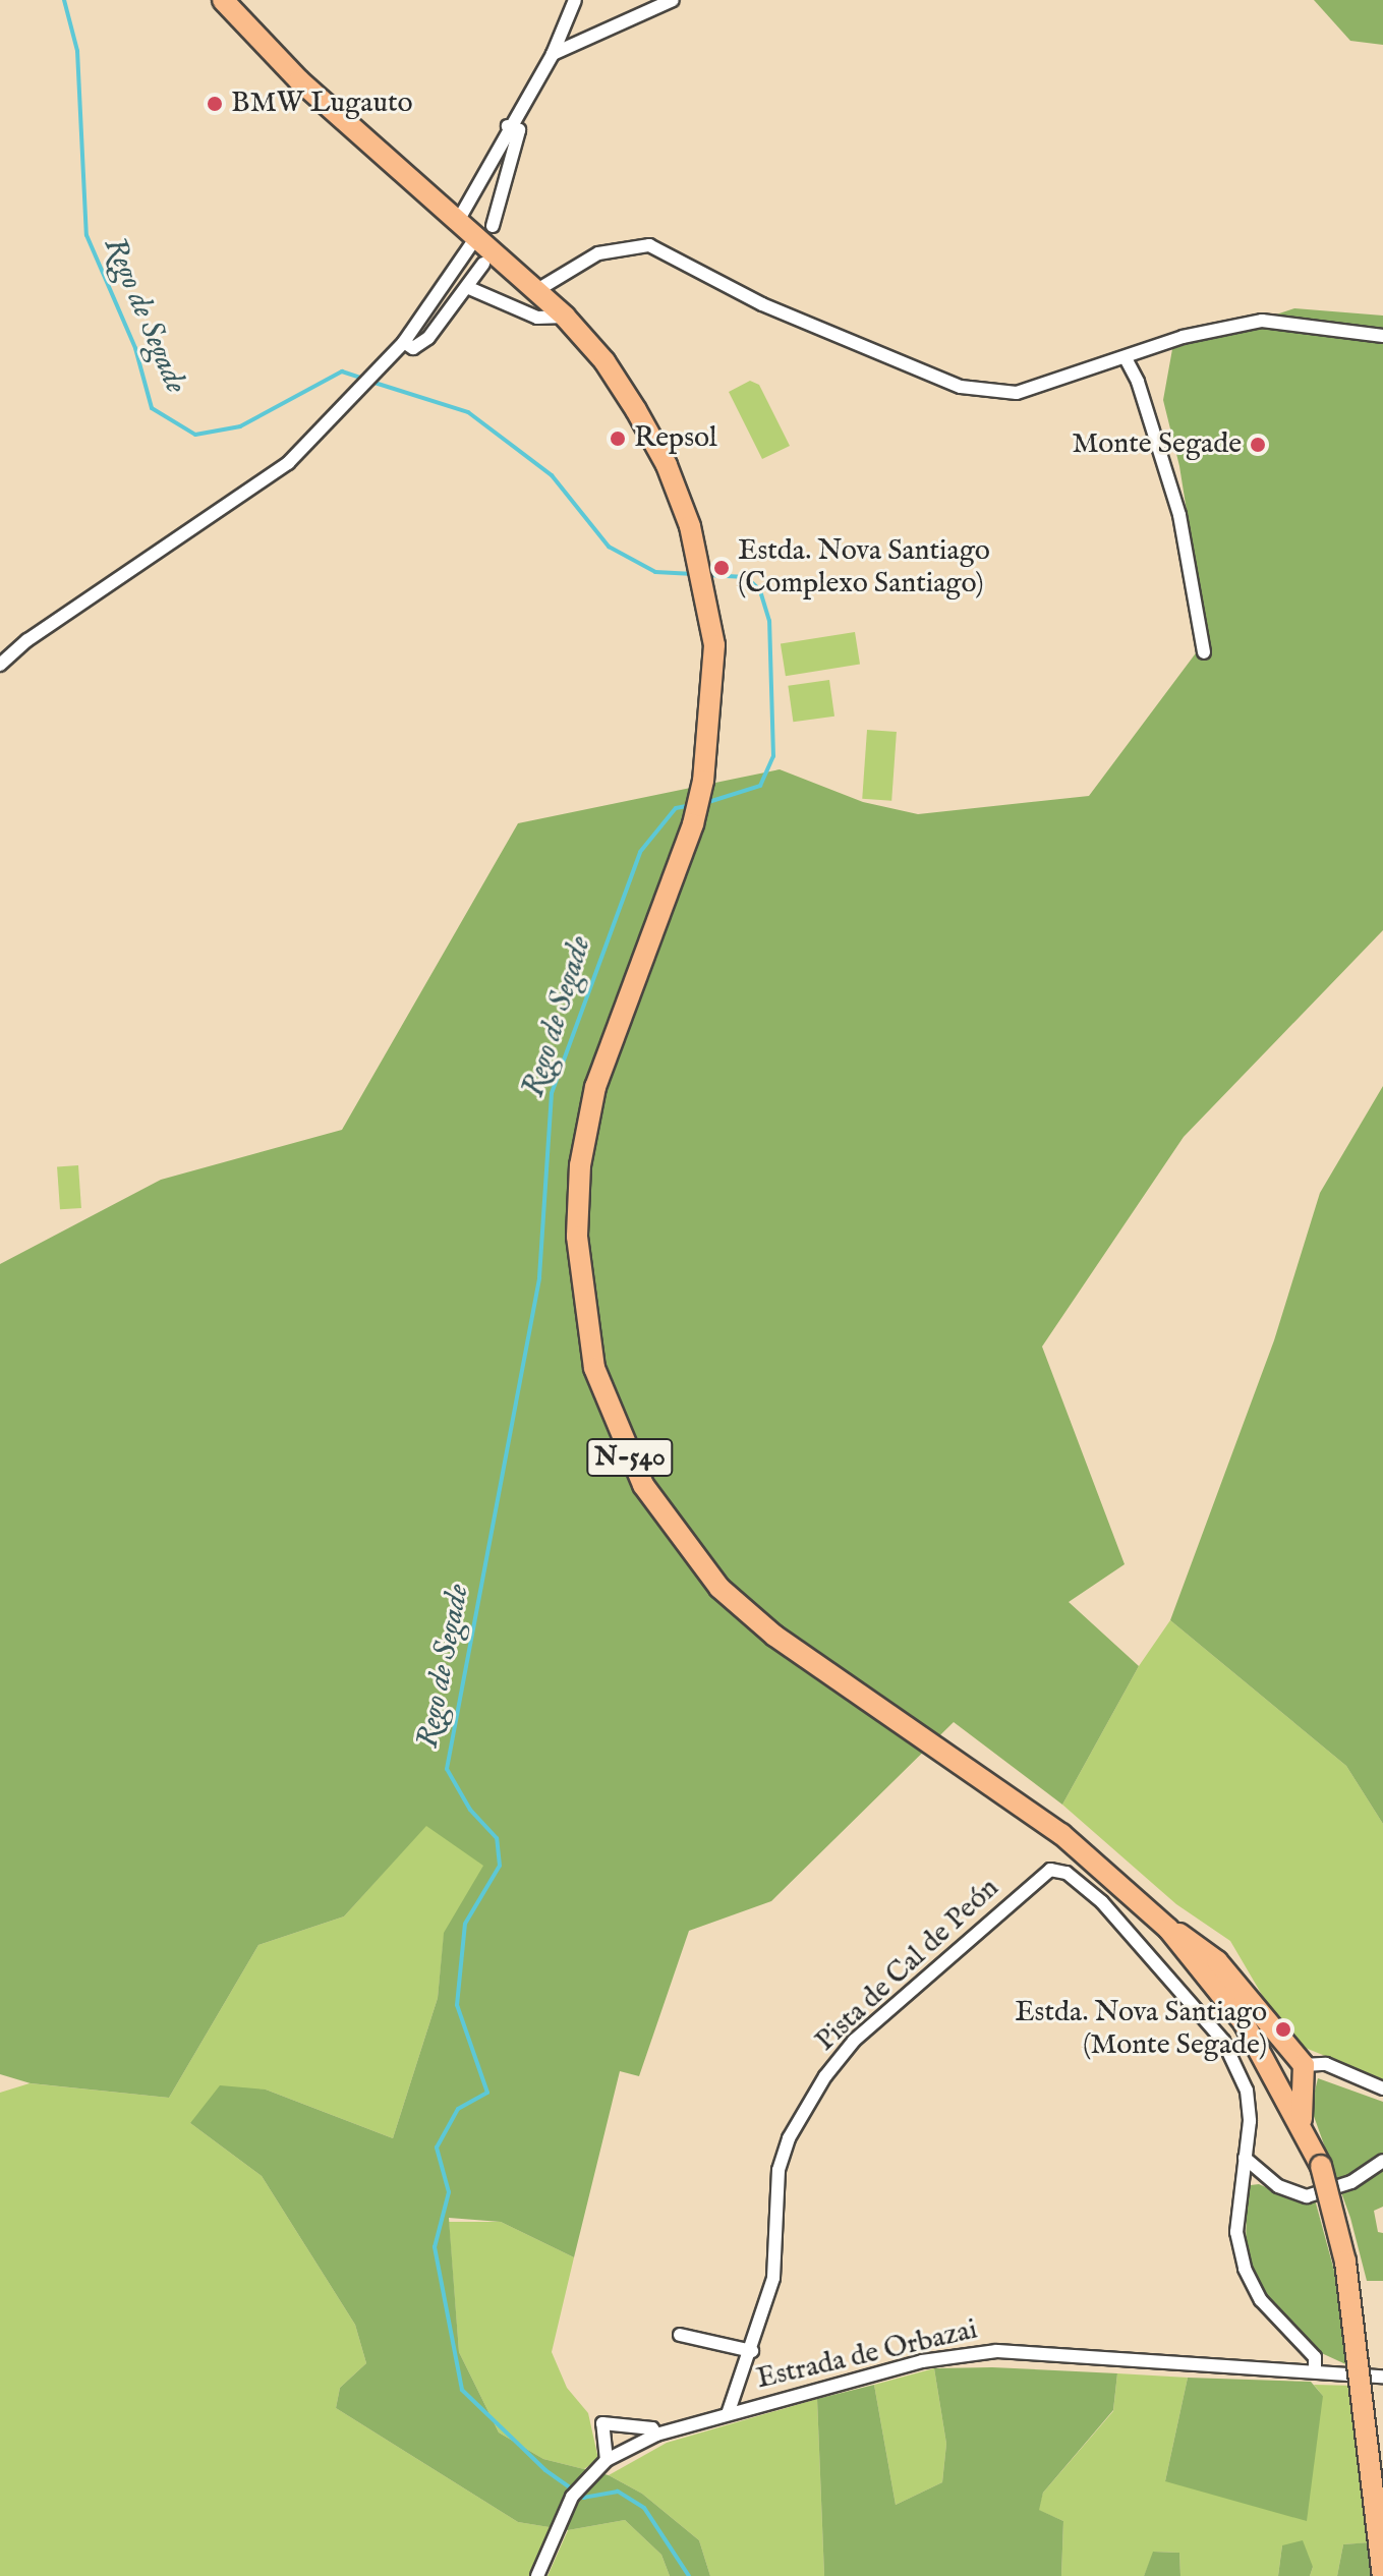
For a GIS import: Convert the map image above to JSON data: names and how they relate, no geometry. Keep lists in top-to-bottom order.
{
  "streets": {
    "highway": ["N-540"],
    "street": ["Pista de Cal de Peón", "Estrada de Orbazai"]
  },
  "crossings": [
    ["Pista de Cal de Peón", "Estrada de Orbazai"]
  ],
  "water": ["Rego de Segade"],
  "places": [
    "BMW Lugauto",
    "Repsol",
    "Monte Segade",
    "Estda. Nova Santiago (Complexo Santiago)",
    "Estda. Nova Santiago (Monte Segade)"
  ]
}
